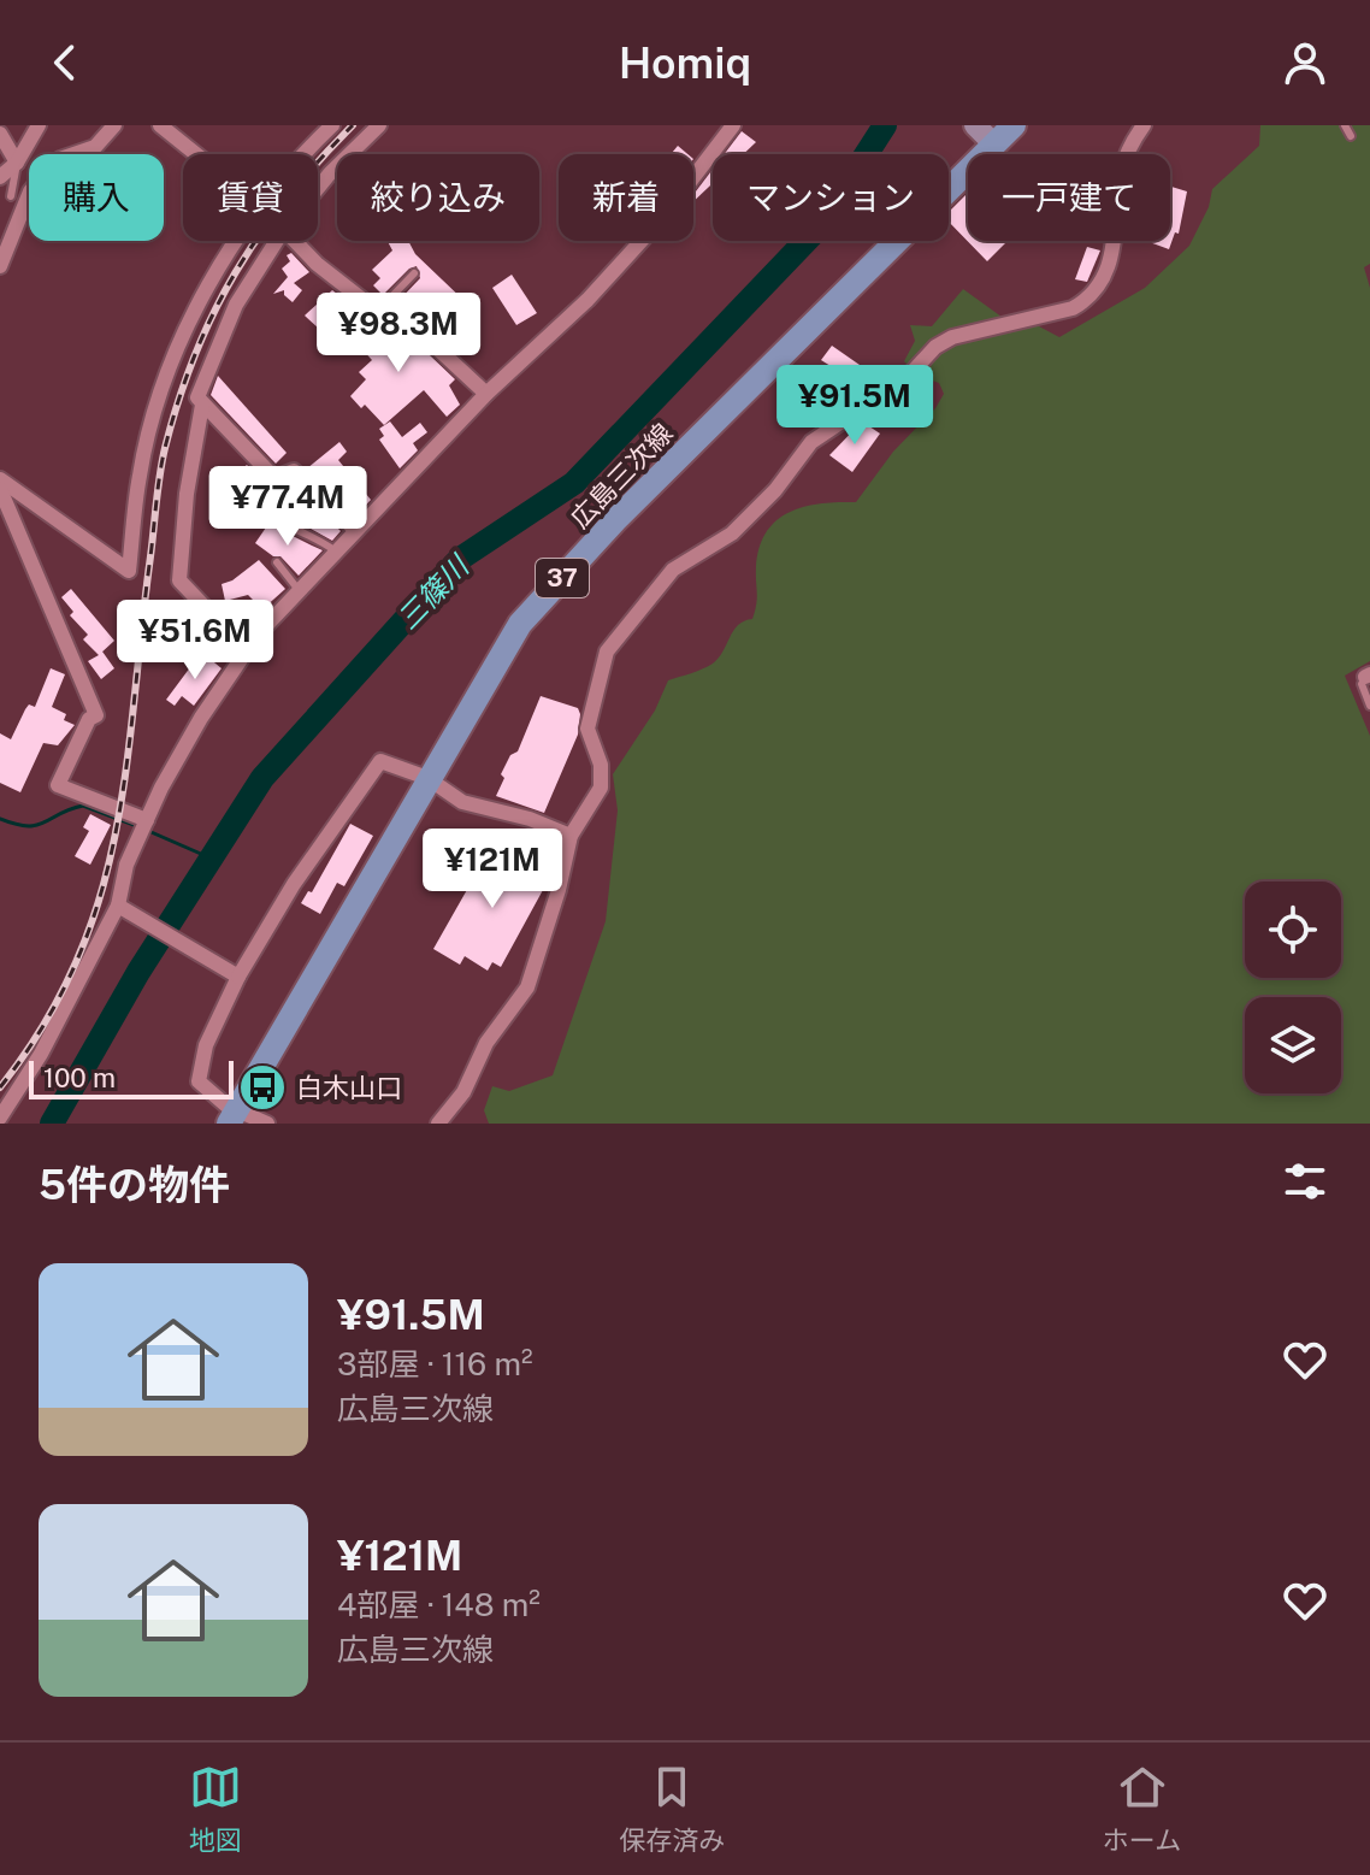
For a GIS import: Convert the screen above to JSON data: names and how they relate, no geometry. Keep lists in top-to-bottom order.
{
  "streets": {
    "main road": ["広島三次線", "37"]
  },
  "water": ["三篠川"],
  "places": {
    "bus stop": ["白木山口"]
  },
  "scale_bar": "100 m",
  "page": {
    "header": "Homiq",
    "chip": [
      "購入",
      "賃貸",
      "絞り込み",
      "新着",
      "マンション",
      "一戸建て"
    ],
    "price": [
      "¥98.3M",
      "¥91.5M",
      "¥77.4M",
      "¥51.6M",
      "¥121M"
    ],
    "scale": "100 m",
    "heading": "5件の物件",
    "list": [
      {
        "name": "¥91.5M",
        "note": "3部屋 · 116 m² · 広島三次線"
      },
      {
        "name": "¥121M",
        "note": "4部屋 · 148 m² · 広島三次線"
      }
    ],
    "tabs": ["地図", "保存済み", "ホーム"]
  }
}
